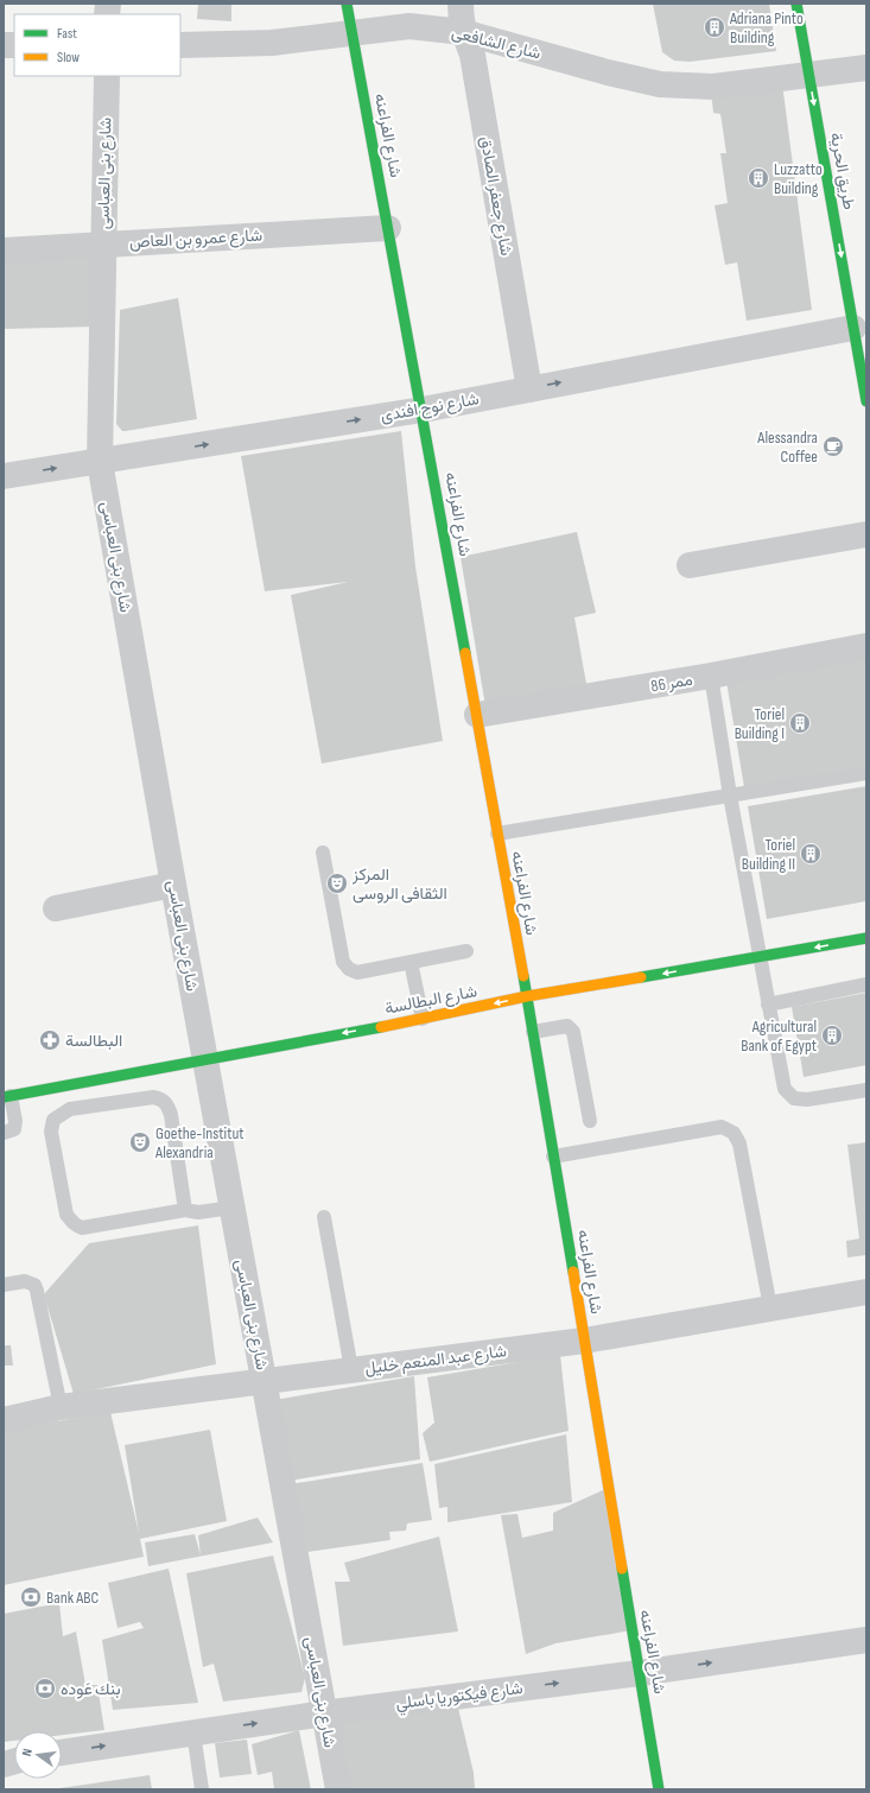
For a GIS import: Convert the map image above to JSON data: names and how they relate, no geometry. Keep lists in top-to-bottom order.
{
  "streets": {
    "street": [
      "شارع الشافعى",
      "شارع الفراعنه",
      "طريق الحرية",
      "شارع بنى العباسى",
      "شارع جعفر الصادق",
      "شارع عمرو بن العاص",
      "شارع نوح افندى",
      "ممر 86",
      "شارع البطالسة",
      "شارع عبد المنعم خليل",
      "شارع فيكتوريا باسلي"
    ]
  },
  "crossings": [
    ["شارع الشافعى", "شارع الفراعنه"],
    ["شارع الشافعى", "طريق الحرية"],
    ["شارع الشافعى", "شارع جعفر الصادق"],
    ["شارع الفراعنه", "شارع عمرو بن العاص"],
    ["شارع الفراعنه", "شارع نوح افندى"],
    ["شارع الفراعنه", "ممر 86"],
    ["شارع الفراعنه", "شارع البطالسة"],
    ["شارع الفراعنه", "شارع عبد المنعم خليل"],
    ["شارع الفراعنه", "شارع فيكتوريا باسلي"],
    ["طريق الحرية", "شارع نوح افندى"],
    ["شارع بنى العباسى", "شارع عمرو بن العاص"],
    ["شارع بنى العباسى", "شارع نوح افندى"],
    ["شارع بنى العباسى", "شارع البطالسة"],
    ["شارع بنى العباسى", "شارع عبد المنعم خليل"],
    ["شارع بنى العباسى", "شارع فيكتوريا باسلي"],
    ["شارع جعفر الصادق", "شارع نوح افندى"]
  ],
  "one_way": [
    "طريق الحرية",
    "شارع نوح افندى",
    "شارع البطالسة",
    "شارع فيكتوريا باسلي"
  ],
  "places": {
    "building": [
      "Adriana Pinto Building",
      "Luzzatto Building",
      "Toriel Building I",
      "Toriel Building II",
      "Agricultural Bank of Egypt"
    ],
    "cafe": ["Alessandra Coffee"],
    "theatre": ["المركز الثقافى الروسى", "Goethe-Institut Alexandria"],
    "pharmacy": ["البطالسة"],
    "bank": ["Bank ABC", "بنك عَوده"]
  },
  "legend": ["Fast", "Slow"],
  "north": "left"
}
